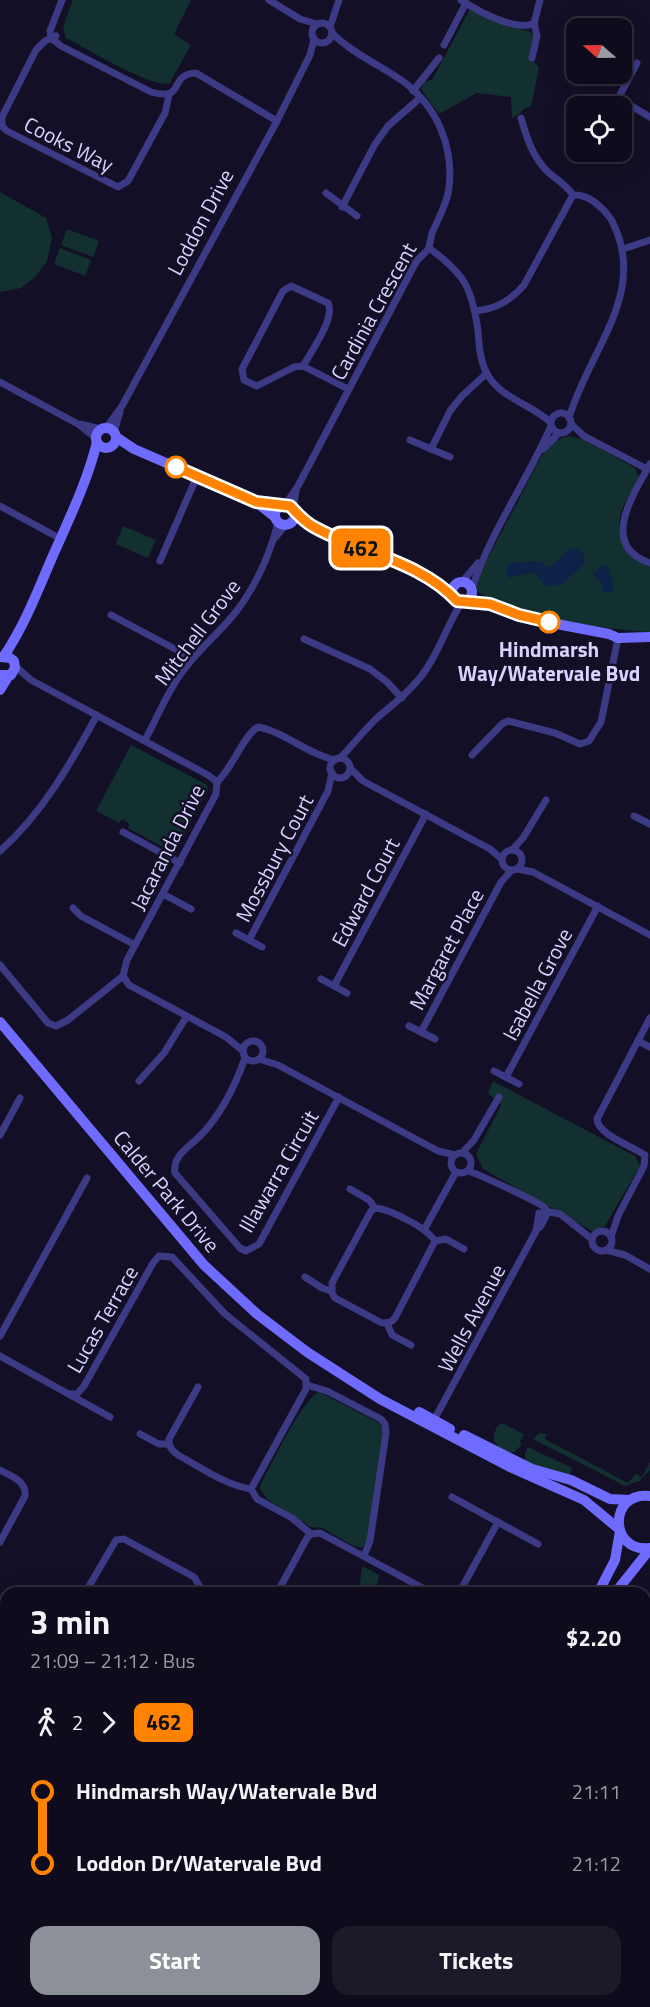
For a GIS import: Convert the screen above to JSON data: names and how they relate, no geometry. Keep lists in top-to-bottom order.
{
  "streets": {
    "street": [
      "Cooks Way",
      "Loddon Drive",
      "Cardinia Crescent",
      "Mitchell Grove",
      "Jacaranda Drive",
      "Mossbury Court",
      "Edward Court",
      "Margaret Place",
      "Isabella Grove",
      "Illawarra Circuit",
      "Calder Park Drive",
      "Wells Avenue",
      "Lucas Terrace"
    ]
  },
  "crossings": [
    ["Loddon Drive", "Cardinia Crescent"],
    ["Loddon Drive", "Jacaranda Drive"],
    ["Cardinia Crescent", "Mitchell Grove"],
    ["Mitchell Grove", "Jacaranda Drive"],
    ["Calder Park Drive", "Wells Avenue"]
  ],
  "places": ["Hindmarsh Way/Watervale Bvd"],
  "lines": ["bus line 462"],
  "north": "left",
  "page": {
    "on_map": "462",
    "heading": ["3 min", "21:09 – 21:12 · Bus", "$2.20"],
    "legs": ["2", "462"],
    "list": [
      {
        "name": "Hindmarsh Way/Watervale Bvd",
        "value": "21:11"
      },
      {
        "name": "Loddon Dr/Watervale Bvd",
        "value": "21:12"
      }
    ],
    "buttons": ["Start", "Tickets"]
  }
}
